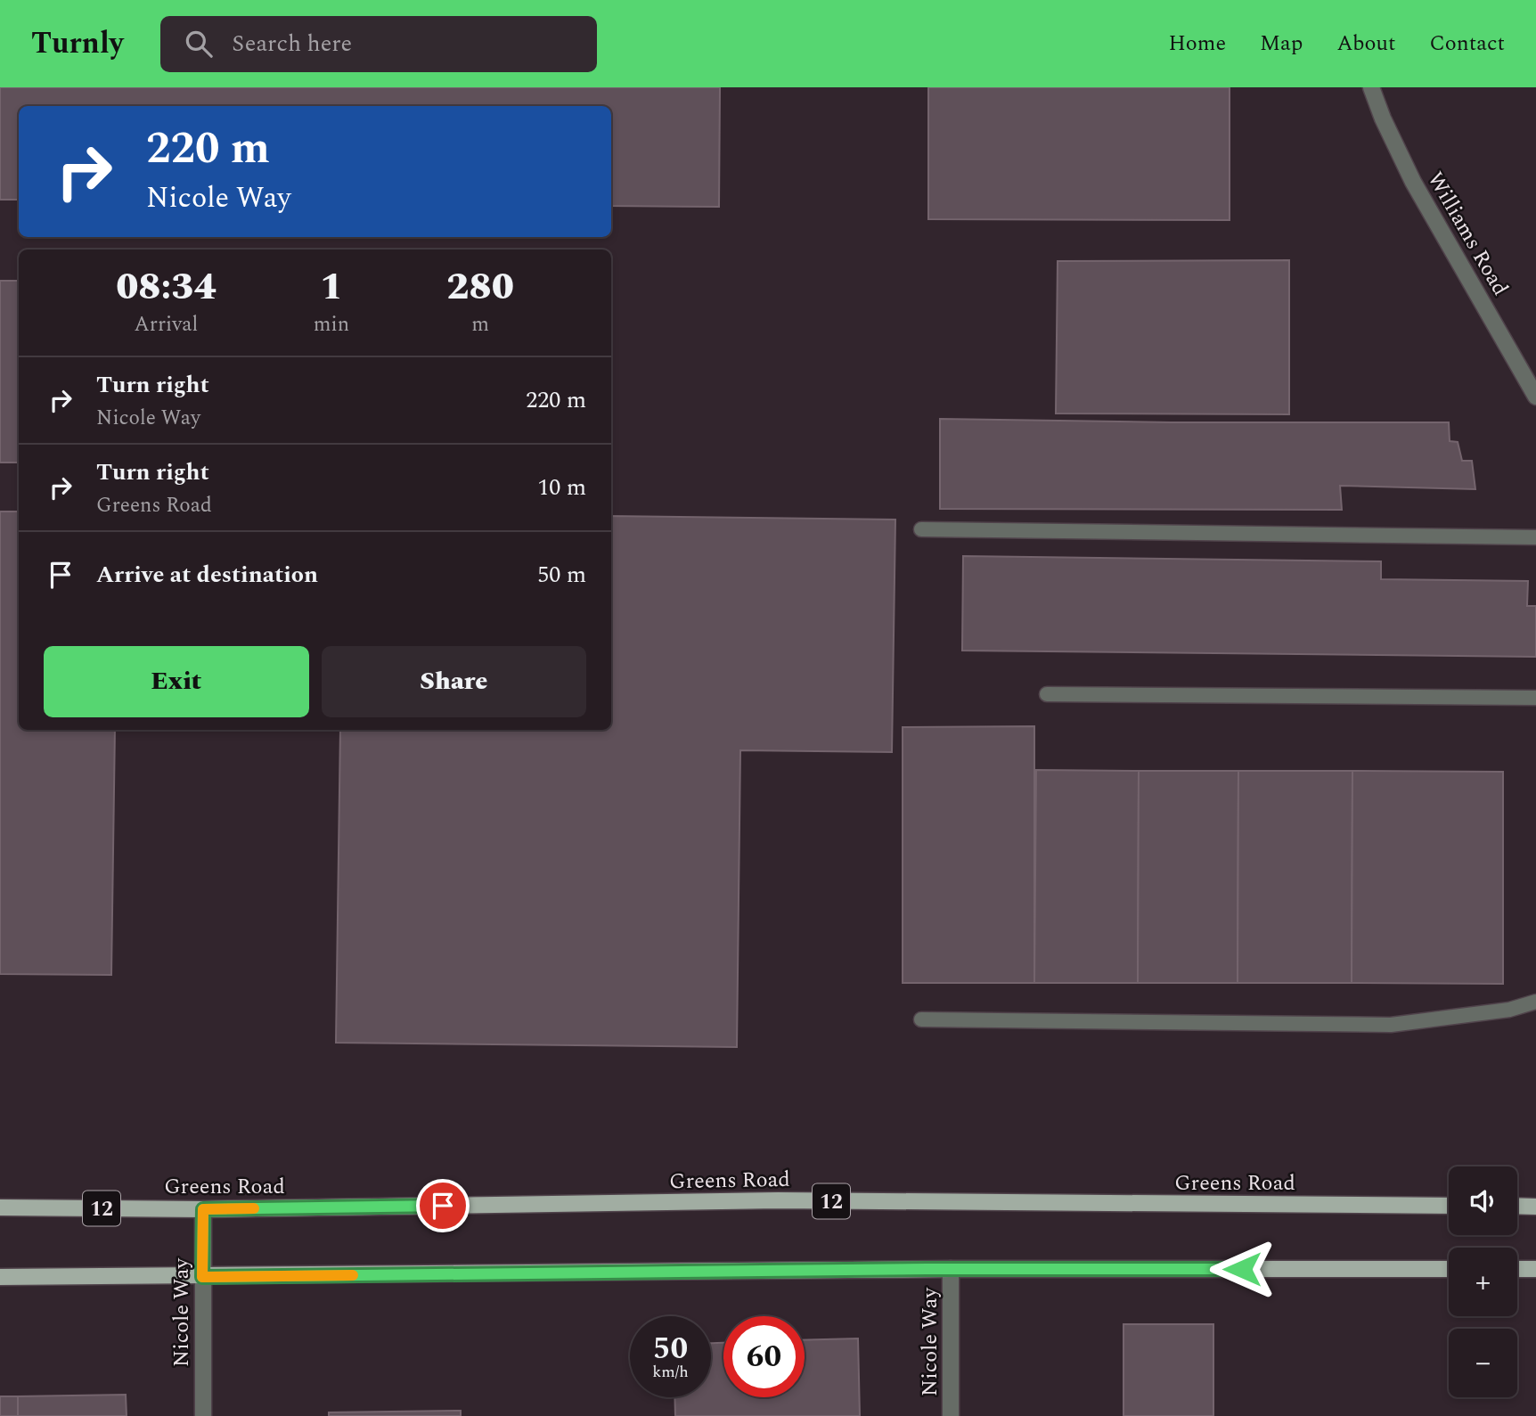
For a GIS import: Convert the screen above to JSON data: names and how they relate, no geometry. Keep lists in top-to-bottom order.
{
  "streets": {
    "main road": ["Greens Road", "12"],
    "street": ["Williams Road", "Nicole Way"]
  },
  "crossings": [
    ["Greens Road", "Nicole Way"]
  ],
  "page": {
    "header": "Turnly",
    "search": "Search here",
    "nav": [
      "Home",
      "Map",
      "About",
      "Contact"
    ],
    "turn": ["220 m", "Nicole Way"],
    "eta": [
      "08:34",
      "Arrival",
      "1",
      "min",
      "280",
      "m"
    ],
    "list": [
      {
        "name": "Turn right",
        "note": "Nicole Way",
        "value": "220 m"
      },
      {
        "name": "Turn right",
        "note": "Greens Road",
        "value": "10 m"
      },
      {
        "name": "Arrive at destination",
        "value": "50 m"
      }
    ],
    "buttons": ["Exit", "Share"],
    "map_buttons": ["+", "−"],
    "speed": "50 km/h",
    "limit": "60"
  }
}
